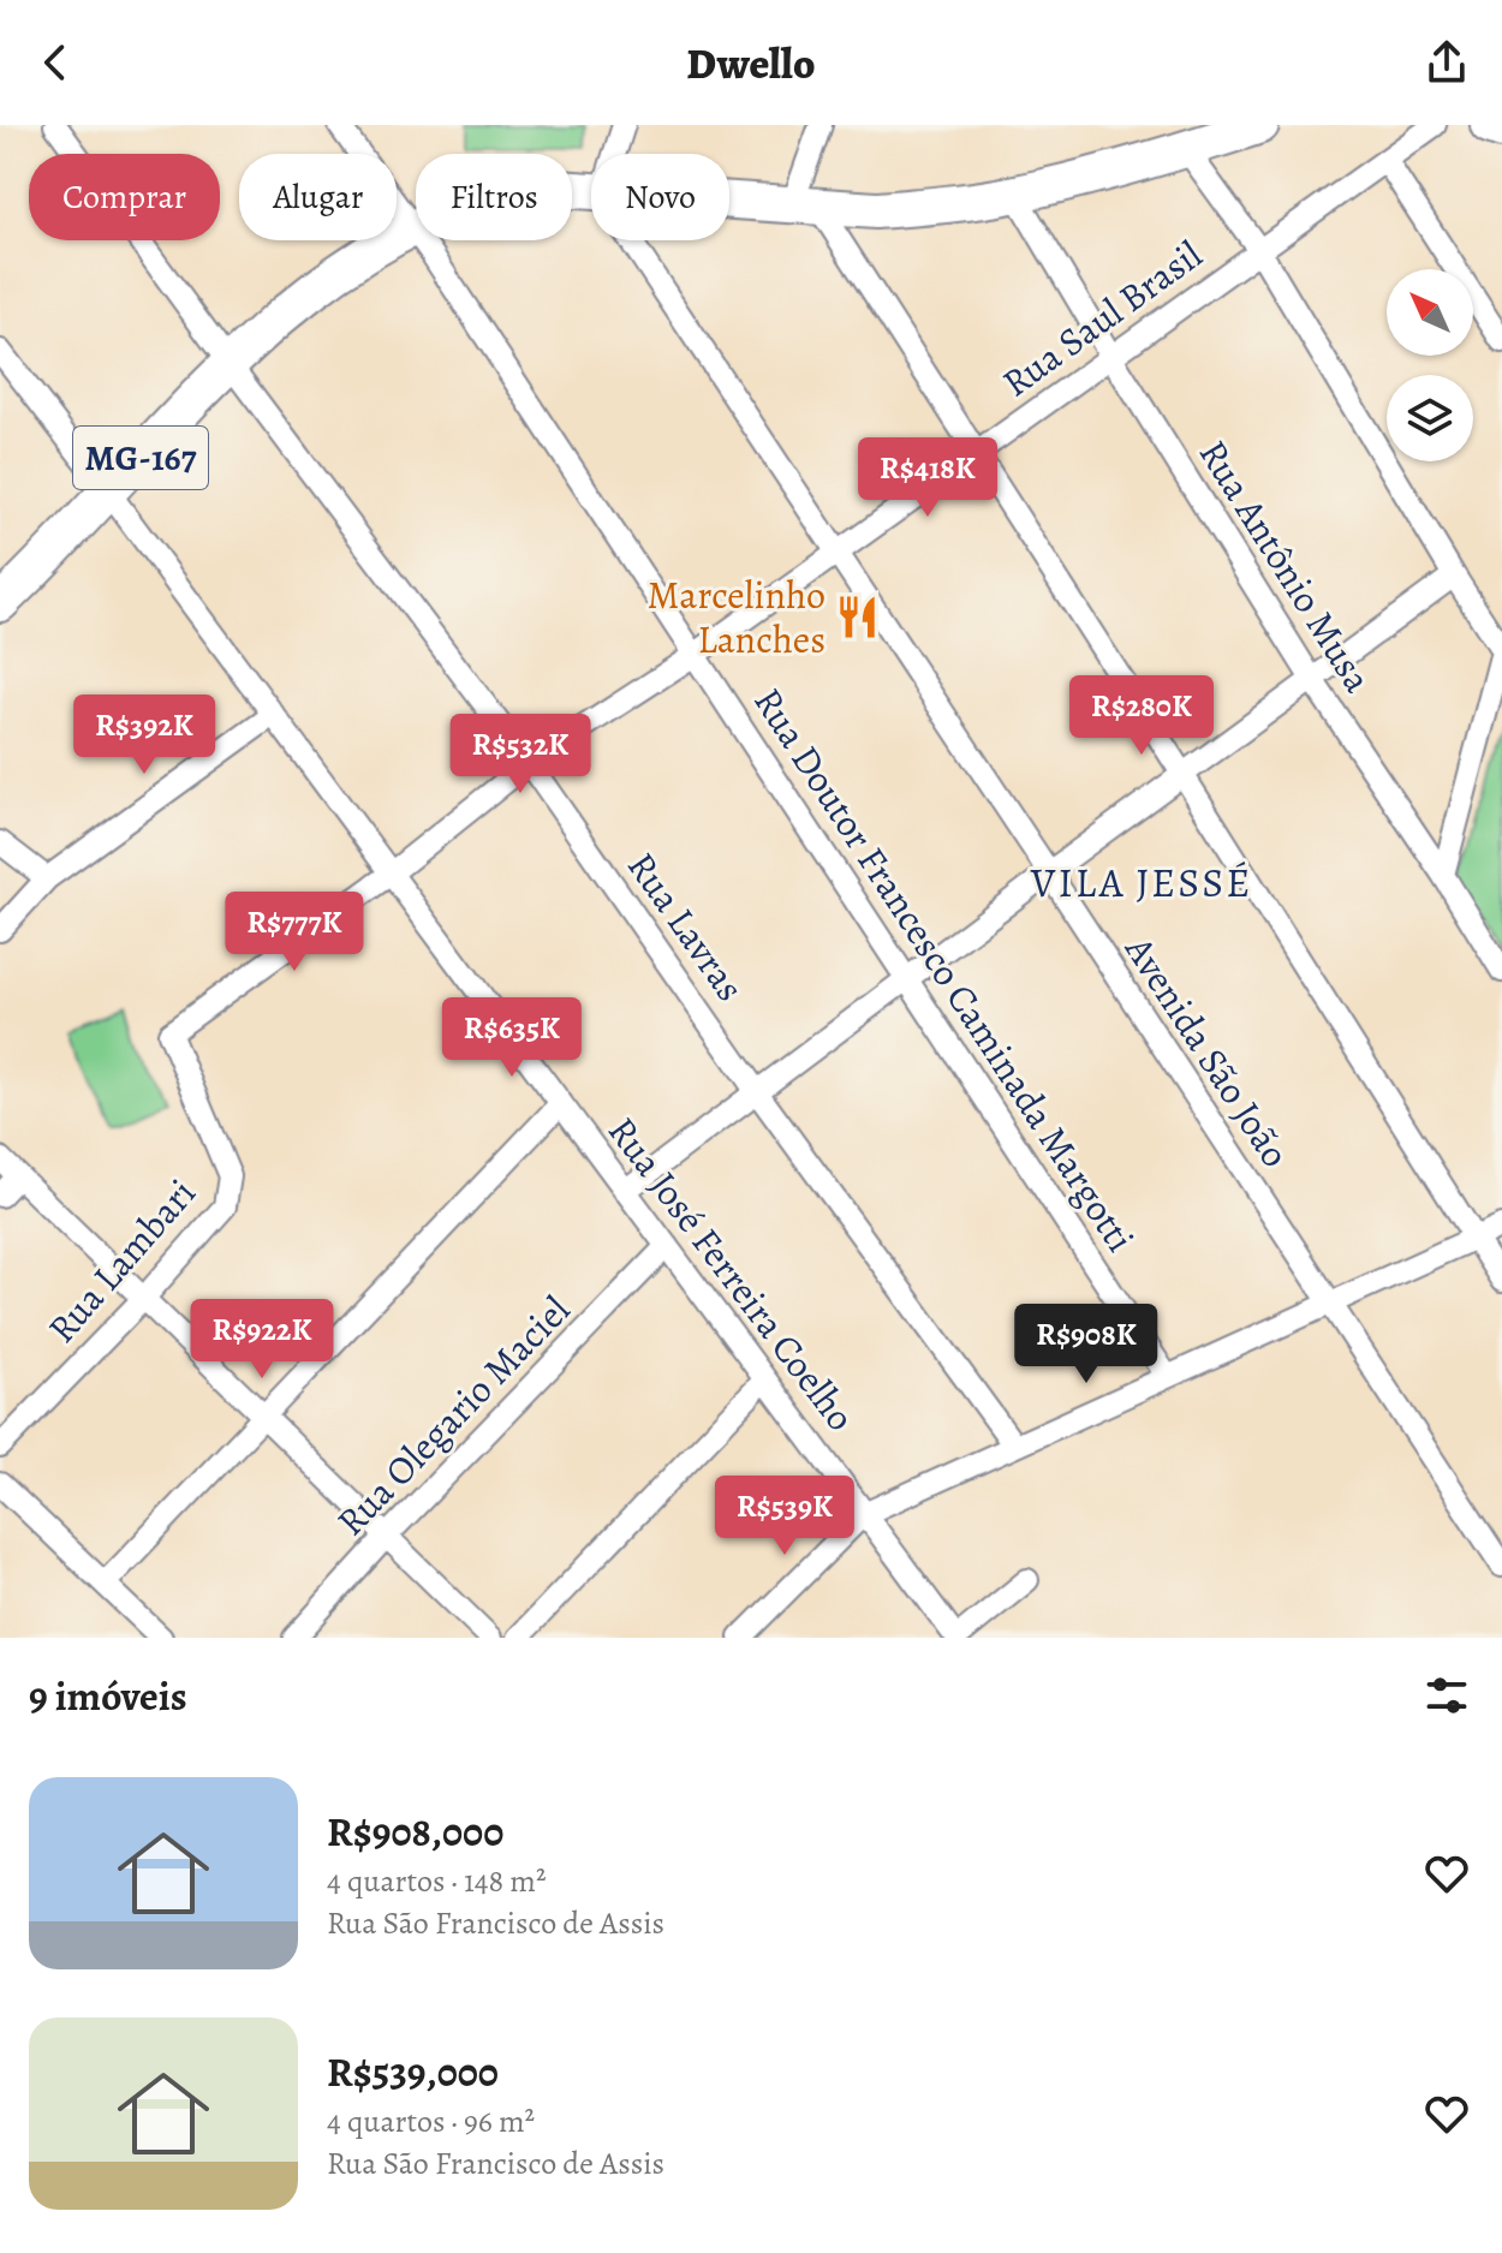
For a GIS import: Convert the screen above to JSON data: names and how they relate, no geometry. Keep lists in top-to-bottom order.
{
  "streets": {
    "main road": ["MG-167"],
    "street": [
      "Rua Saul Brasil",
      "Rua Antônio Musa",
      "Rua Lavras",
      "Rua Doutor Francesco Caminada Margotti",
      "Avenida São João",
      "Rua Lambari",
      "Rua José Ferreira Coelho",
      "Rua Olegario Maciel"
    ]
  },
  "crossings": [
    ["Rua Saul Brasil", "Rua Antônio Musa"],
    ["Rua Saul Brasil", "Rua Lavras"],
    ["Rua Saul Brasil", "Rua Doutor Francesco Caminada Margotti"],
    ["Rua Saul Brasil", "Avenida São João"],
    ["Rua Saul Brasil", "Rua Lambari"],
    ["Rua Saul Brasil", "Rua José Ferreira Coelho"],
    ["MG-167", "Rua Antônio Musa"],
    ["MG-167", "Rua Lavras"],
    ["MG-167", "Rua Doutor Francesco Caminada Margotti"],
    ["MG-167", "Rua José Ferreira Coelho"],
    ["Rua Lambari", "Rua José Ferreira Coelho"],
    ["Rua José Ferreira Coelho", "Rua Olegario Maciel"]
  ],
  "districts": ["VILA JESSÉ"],
  "places": {
    "restaurant": ["Marcelinho Lanches"]
  },
  "north": "top left",
  "page": {
    "header": "Dwello",
    "chip": [
      "Comprar",
      "Alugar",
      "Filtros",
      "Novo"
    ],
    "price": [
      "R$418K",
      "R$280K",
      "R$392K",
      "R$532K",
      "R$777K",
      "R$635K",
      "R$922K",
      "R$908K",
      "R$539K"
    ],
    "heading": "9 imóveis",
    "list": [
      {
        "name": "R$908,000",
        "note": "4 quartos · 148 m² · Rua São Francisco de Assis"
      },
      {
        "name": "R$539,000",
        "note": "4 quartos · 96 m² · Rua São Francisco de Assis"
      }
    ]
  }
}
